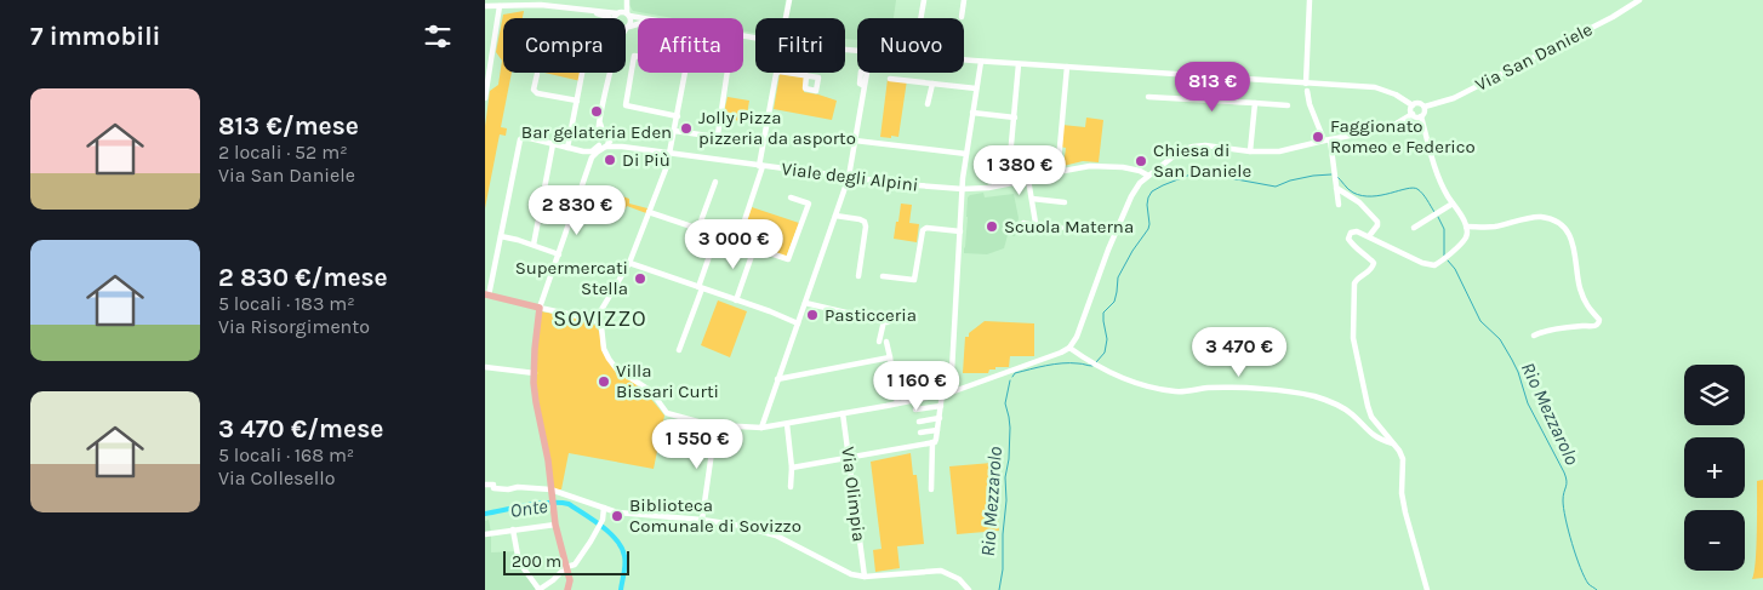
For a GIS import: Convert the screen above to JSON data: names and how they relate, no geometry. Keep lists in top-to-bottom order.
{
  "streets": {
    "street": ["Via San Daniele", "Viale degli Alpini", "Via Olimpia"]
  },
  "districts": ["SOVIZZO"],
  "water": ["Rio Mezzarolo", "Onte"],
  "places": [
    "Bar gelateria Eden",
    "Jolly Pizza pizzeria da asporto",
    "Faggionato Romeo e Federico",
    "Di Più",
    "Chiesa di San Daniele",
    "Scuola Materna",
    "Supermercati Stella",
    "Pasticceria",
    "Villa Bissari Curti",
    "Biblioteca Comunale di Sovizzo"
  ],
  "scale_bar": "200 m",
  "page": {
    "heading": "7 immobili",
    "chip": [
      "Compra",
      "Affitta",
      "Filtri",
      "Nuovo"
    ],
    "price": [
      "813 €",
      "1 380 €",
      "2 830 €",
      "3 000 €",
      "3 470 €",
      "1 160 €",
      "1 550 €"
    ],
    "list": [
      {
        "name": "813 €/mese",
        "note": "2 locali · 52 m² · Via San Daniele"
      },
      {
        "name": "2 830 €/mese",
        "note": "5 locali · 183 m² · Via Risorgimento"
      },
      {
        "name": "3 470 €/mese",
        "note": "5 locali · 168 m² · Via Collesello"
      }
    ],
    "map_buttons": ["+", "−"],
    "scale": "200 m"
  }
}
